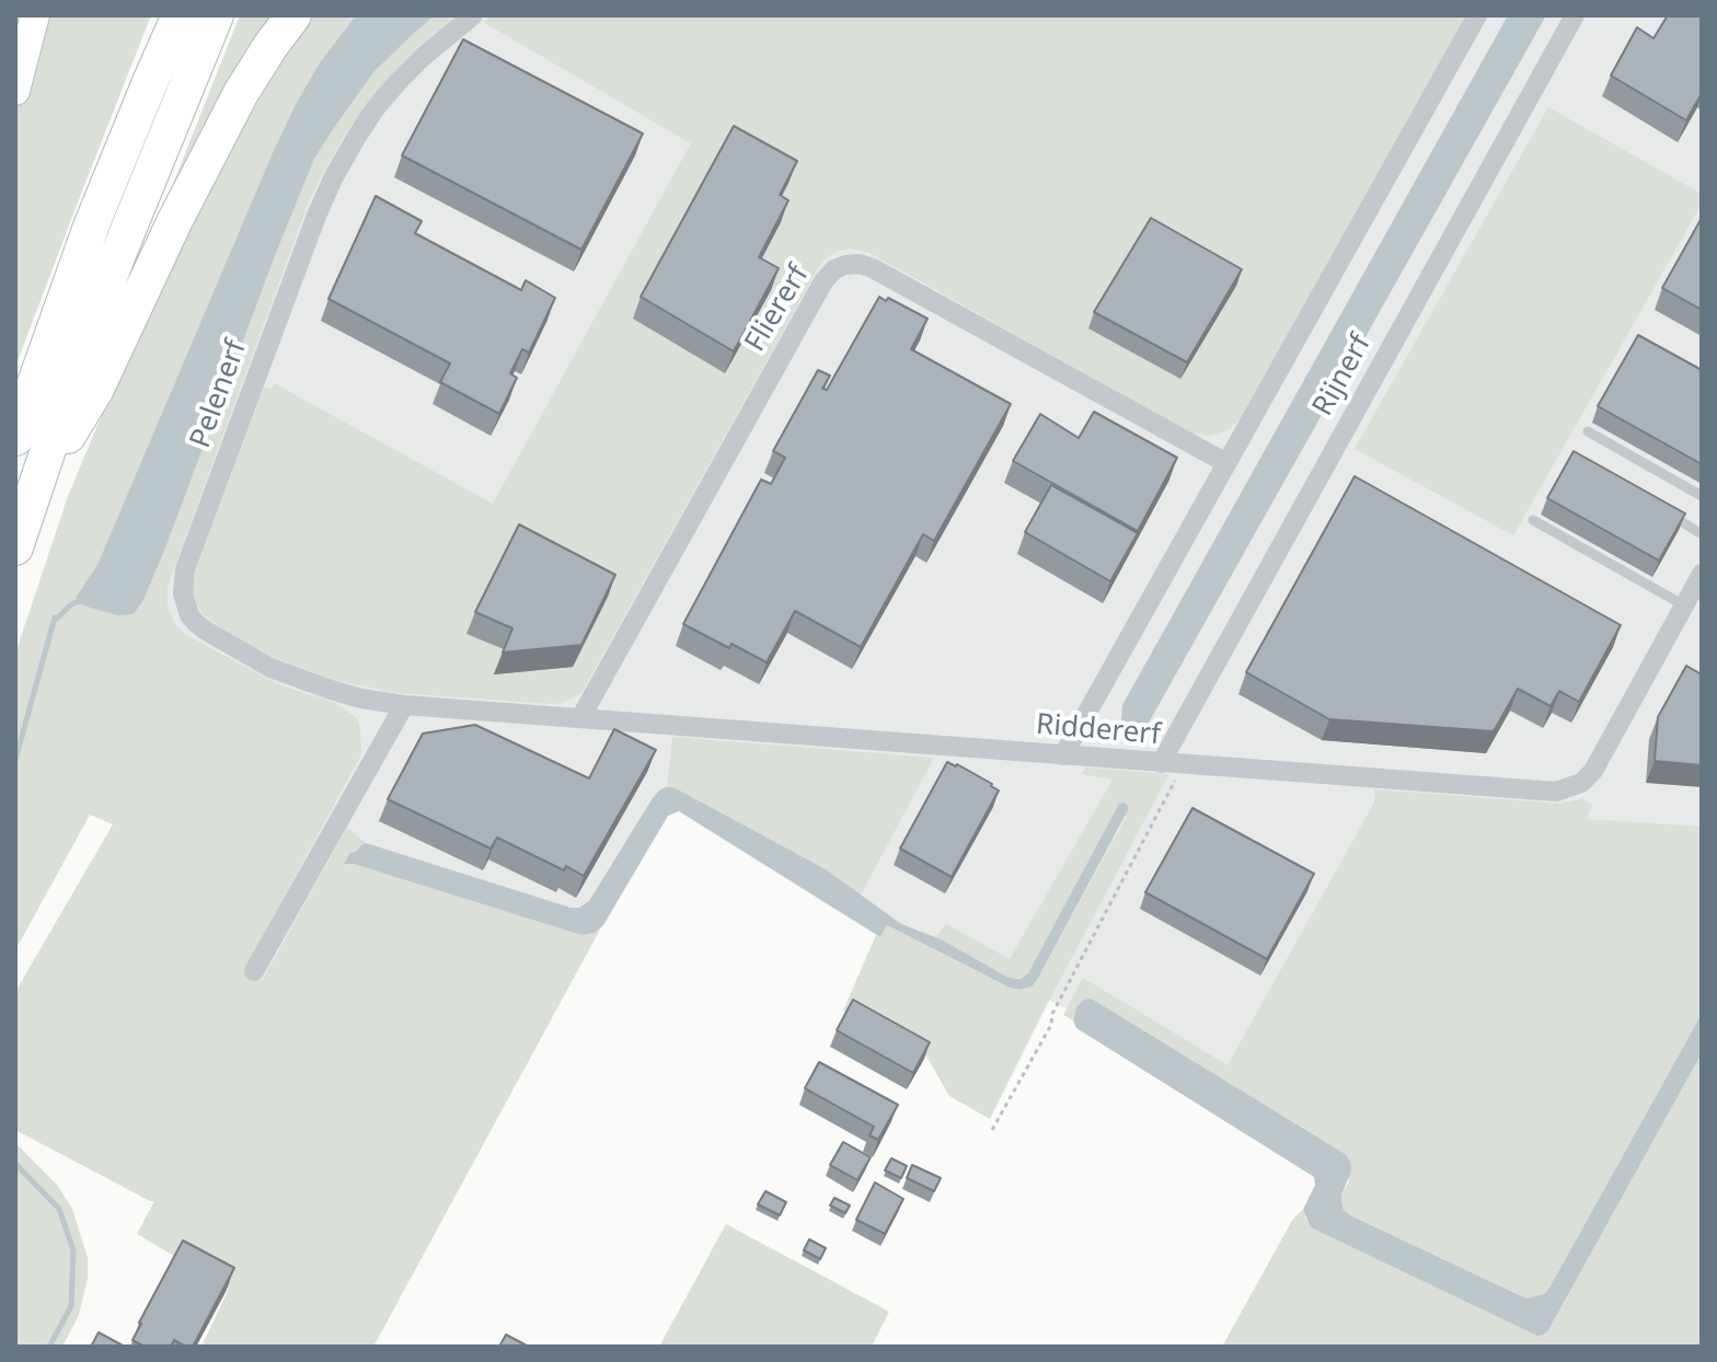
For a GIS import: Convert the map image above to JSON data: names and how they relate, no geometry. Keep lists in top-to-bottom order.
{
  "streets": {
    "street": [
      "Fliererf",
      "Rijnerf",
      "Pelenerf",
      "Riddererf"
    ]
  },
  "crossings": [
    ["Fliererf", "Rijnerf"],
    ["Fliererf", "Riddererf"],
    ["Rijnerf", "Riddererf"],
    ["Pelenerf", "Riddererf"]
  ]
}
